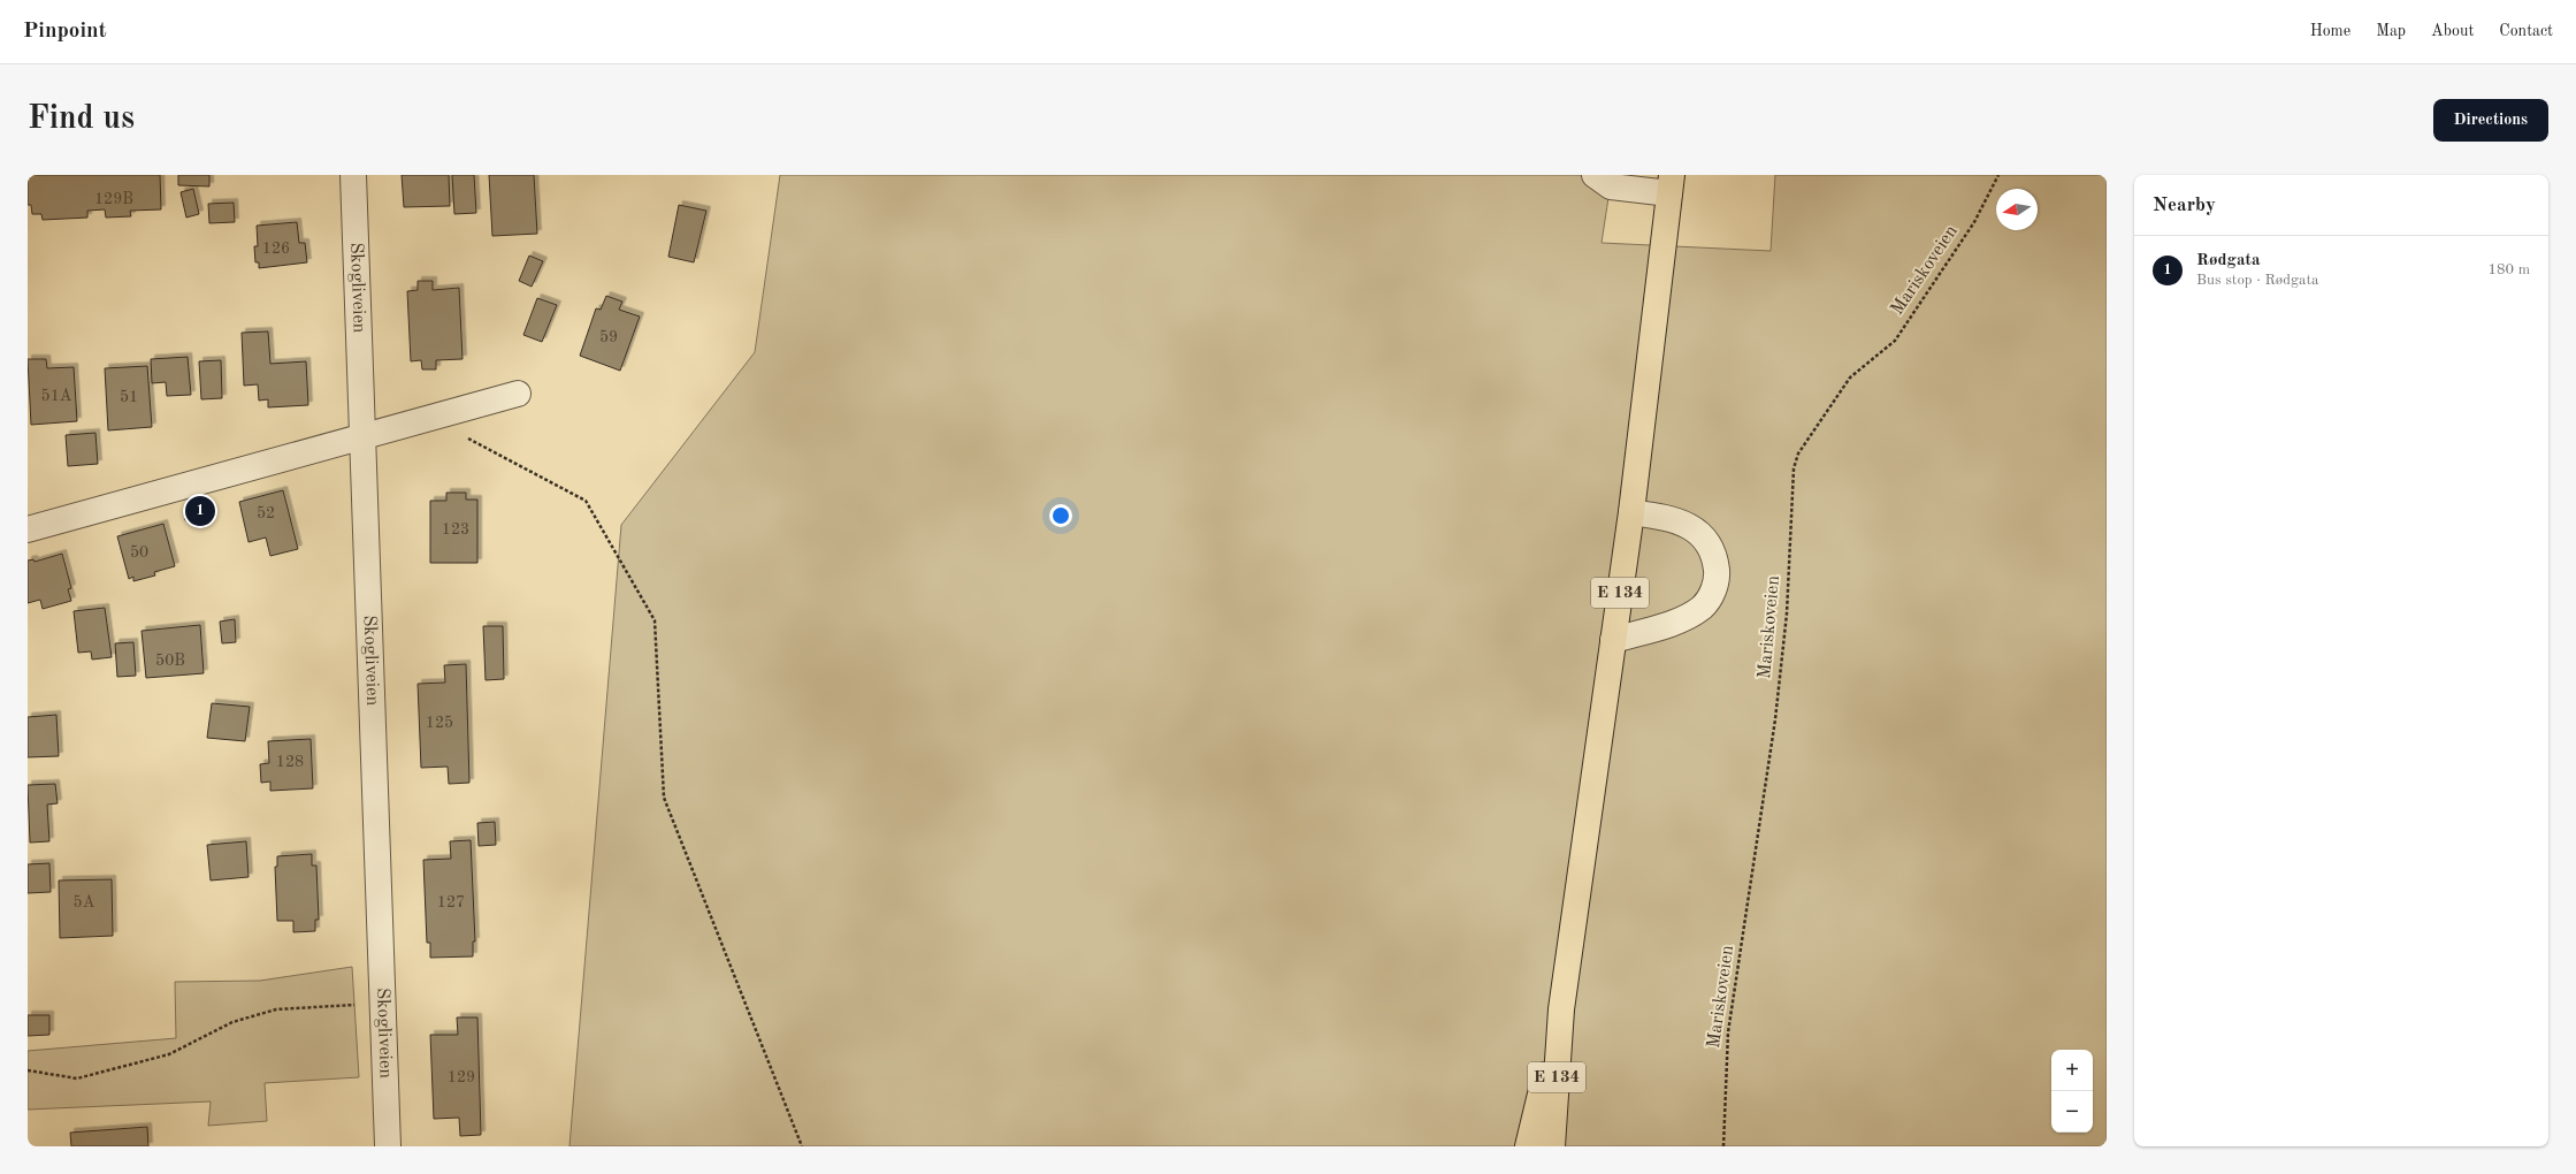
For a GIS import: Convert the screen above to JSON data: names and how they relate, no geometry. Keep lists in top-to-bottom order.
{
  "streets": {
    "highway": ["E 134"],
    "street": ["Skogliveien"],
    "path": ["Mariskoveien"]
  },
  "house_numbers": [
    "129B",
    "126",
    "59",
    "51A",
    "51",
    "52",
    "123",
    "50",
    "50B",
    "125",
    "128",
    "5A",
    "127",
    "129"
  ],
  "north": "left",
  "page": {
    "header": "Pinpoint",
    "nav": [
      "Home",
      "Map",
      "About",
      "Contact"
    ],
    "buttons": "Directions",
    "title": "Find us",
    "heading": "Nearby",
    "list": [
      {
        "mark": "1",
        "name": "Rødgata",
        "note": "Bus stop · Rødgata",
        "value": "180 m"
      }
    ],
    "pins": "1",
    "map_buttons": ["+", "−"]
  }
}
